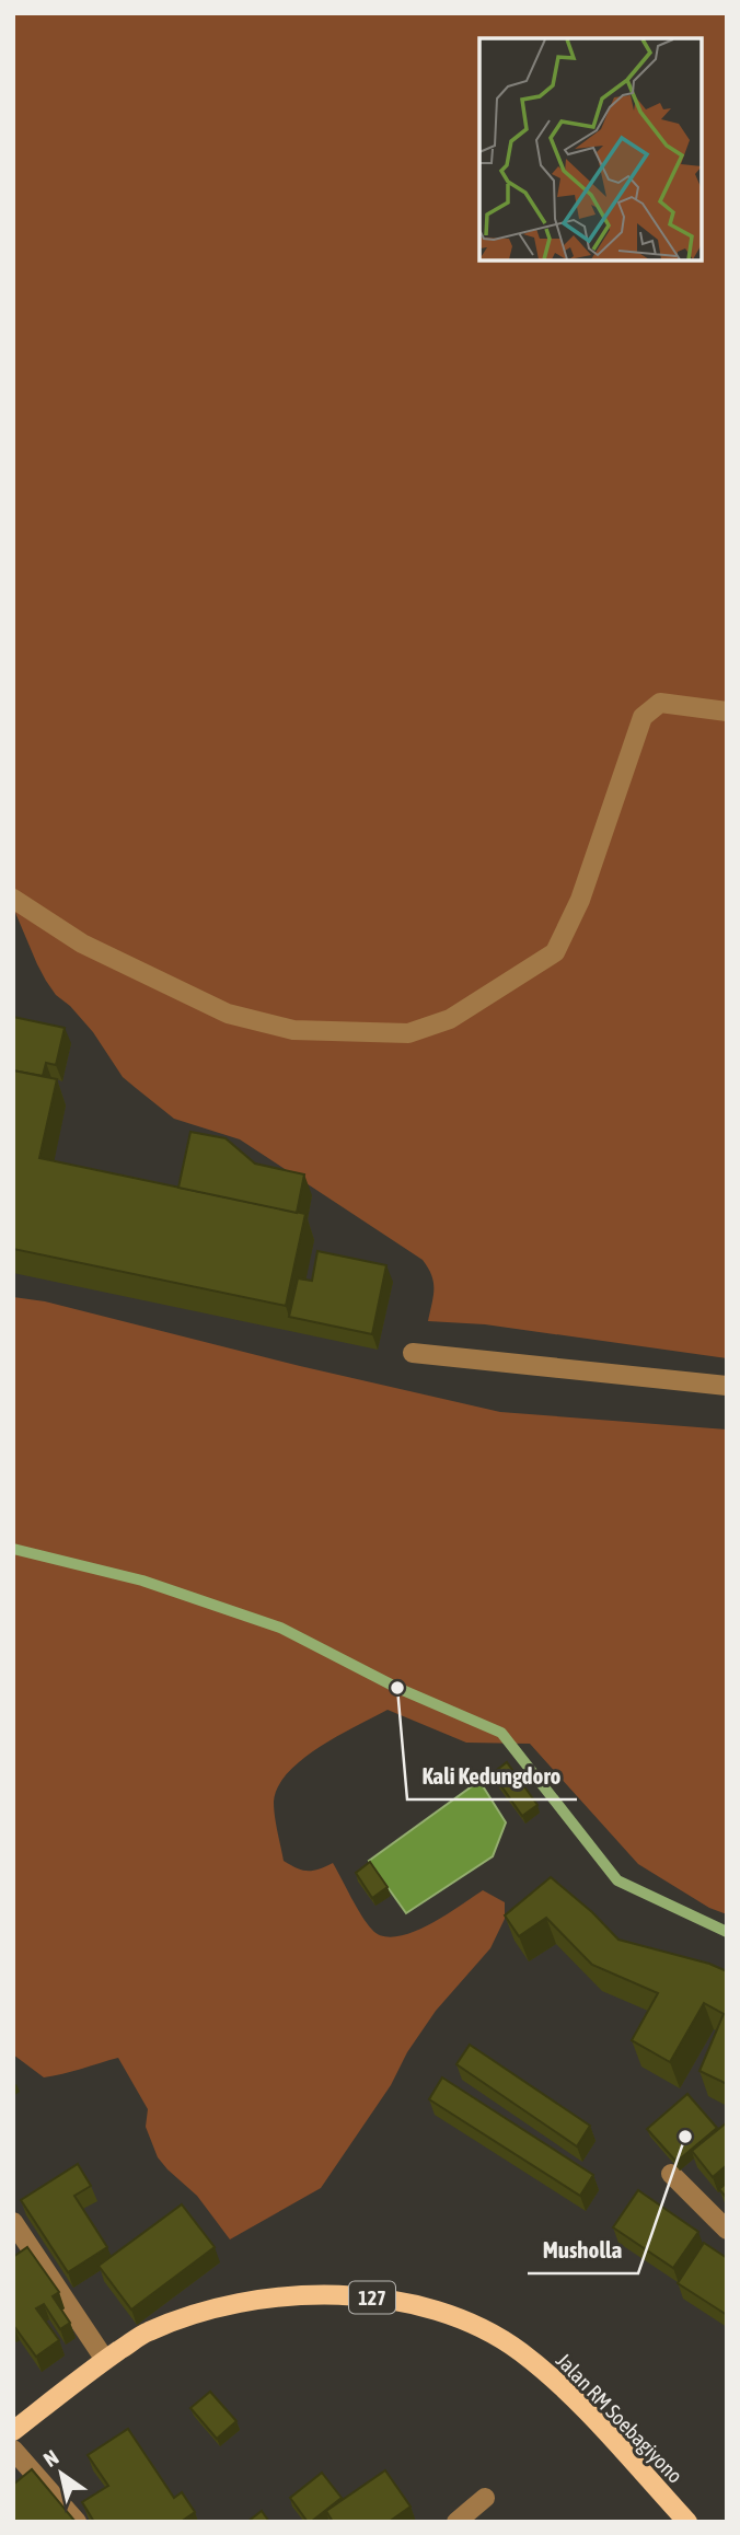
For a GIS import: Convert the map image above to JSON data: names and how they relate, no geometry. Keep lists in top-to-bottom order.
{
  "streets": {
    "main road": ["127", "Jalan RM Soebagiyono"]
  },
  "places": ["Kali Kedungdoro", "Musholla"],
  "north": "top left"
}
